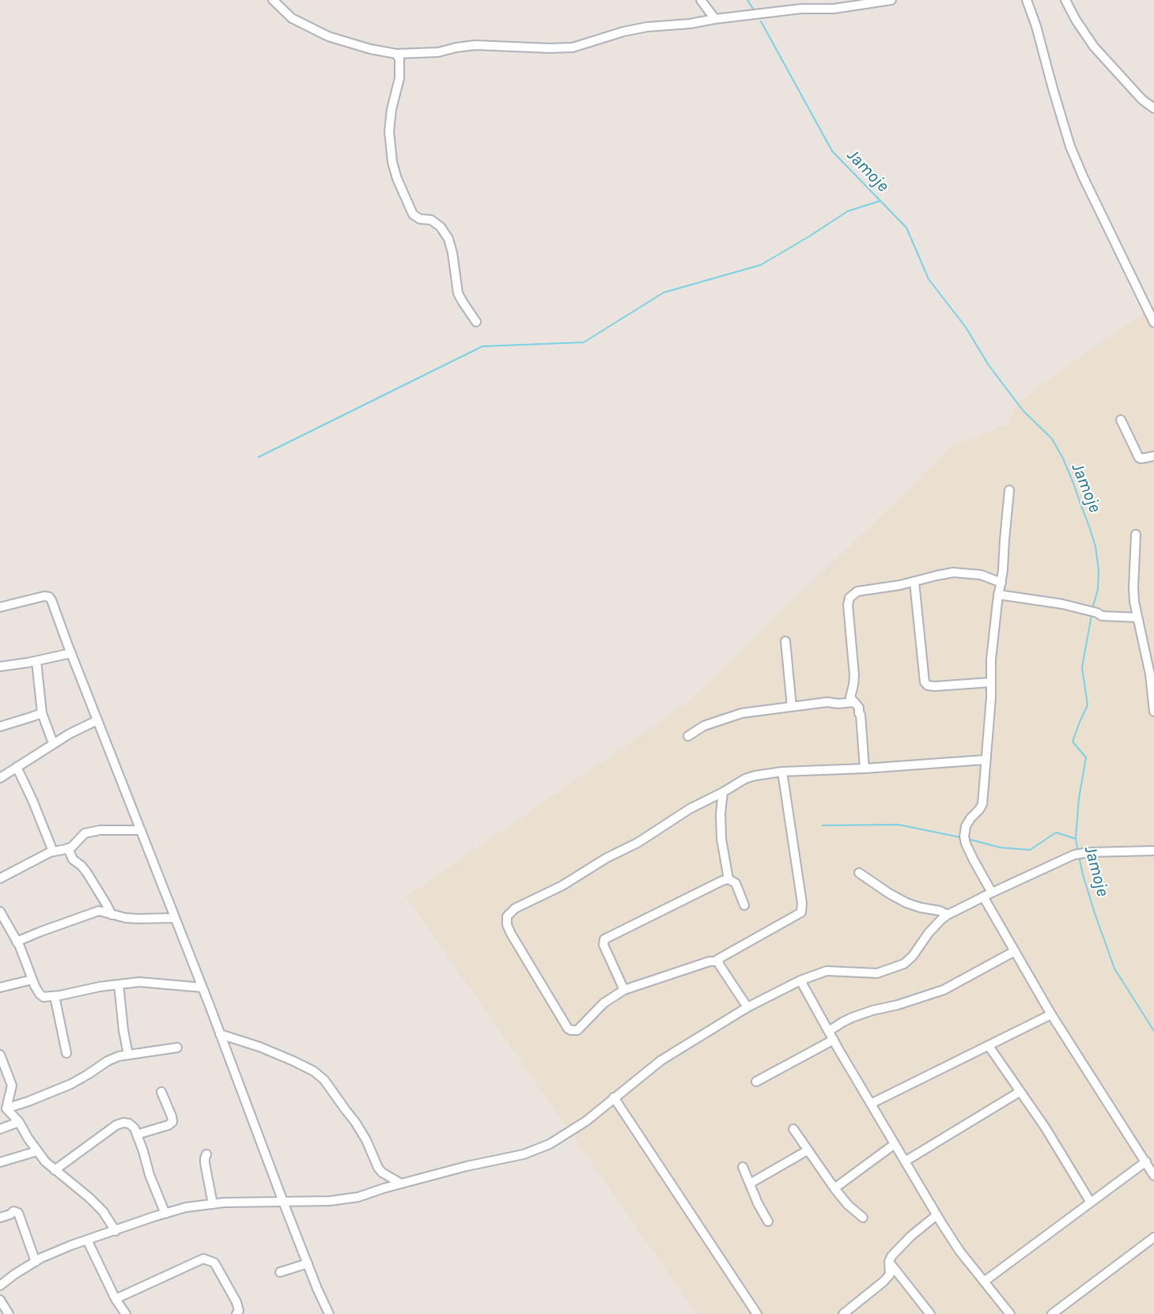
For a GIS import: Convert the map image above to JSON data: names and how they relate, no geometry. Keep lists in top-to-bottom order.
{
  "water": ["Jamoje"]
}
